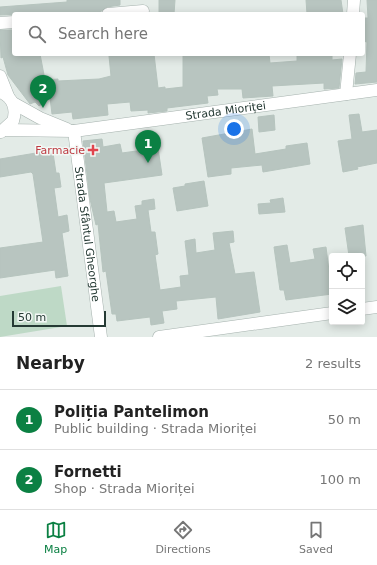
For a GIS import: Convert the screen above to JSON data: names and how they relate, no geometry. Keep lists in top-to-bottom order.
{
  "streets": {
    "street": ["Strada Mioriței", "Strada Sfântul Gheorghe"]
  },
  "crossings": [
    ["Strada Mioriței", "Strada Sfântul Gheorghe"]
  ],
  "places": {
    "health": ["Farmacie"]
  },
  "scale_bar": "50 m",
  "page": {
    "search": "Search here",
    "pins": ["2", "1"],
    "scale": "50 m",
    "heading": ["Nearby", "2 results"],
    "list": [
      {
        "mark": "1",
        "name": "Poliția Pantelimon",
        "note": "Public building · Strada Mioriței",
        "value": "50 m"
      },
      {
        "mark": "2",
        "name": "Fornetti",
        "note": "Shop · Strada Mioriței",
        "value": "100 m"
      }
    ],
    "nav": ["Map", "Directions", "Saved"]
  }
}
